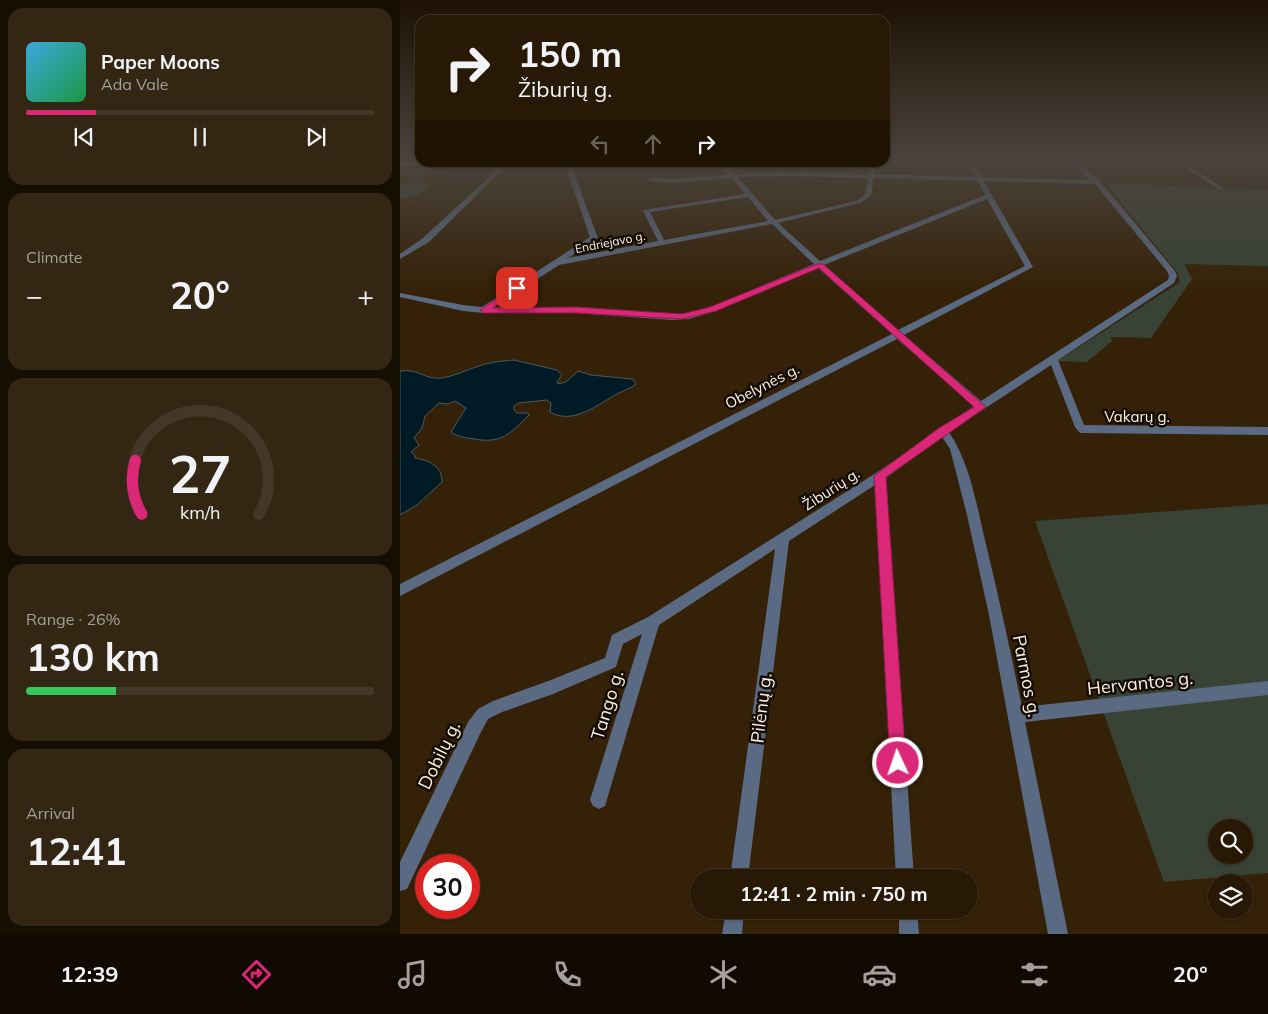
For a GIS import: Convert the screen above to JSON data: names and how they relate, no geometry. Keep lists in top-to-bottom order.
{
  "streets": {
    "street": [
      "Endriejavo g.",
      "Obelynės g.",
      "Vakarų g.",
      "Žiburių g.",
      "Parmos g.",
      "Hervantos g.",
      "Tango g.",
      "Pilėnų g.",
      "Dobilų g."
    ]
  },
  "crossings": [
    ["Vakarų g.", "Žiburių g."],
    ["Žiburių g.", "Parmos g."],
    ["Žiburių g.", "Tango g."],
    ["Žiburių g.", "Pilėnų g."],
    ["Žiburių g.", "Dobilų g."],
    ["Parmos g.", "Hervantos g."]
  ],
  "page": {
    "turn": ["150 m", "Žiburių g."],
    "song": ["Paper Moons", "Ada Vale"],
    "tile": [
      "Climate",
      ["Range · 26%", "130 km"],
      ["Arrival", "12:41"]
    ],
    "heat": ["−", "20°", "+"],
    "limit": "30",
    "trip": "12:41 · 2 min · 750 m",
    "tabs": ["12:39", "20°"],
    "gauge": ["27", "km/h"]
  }
}
